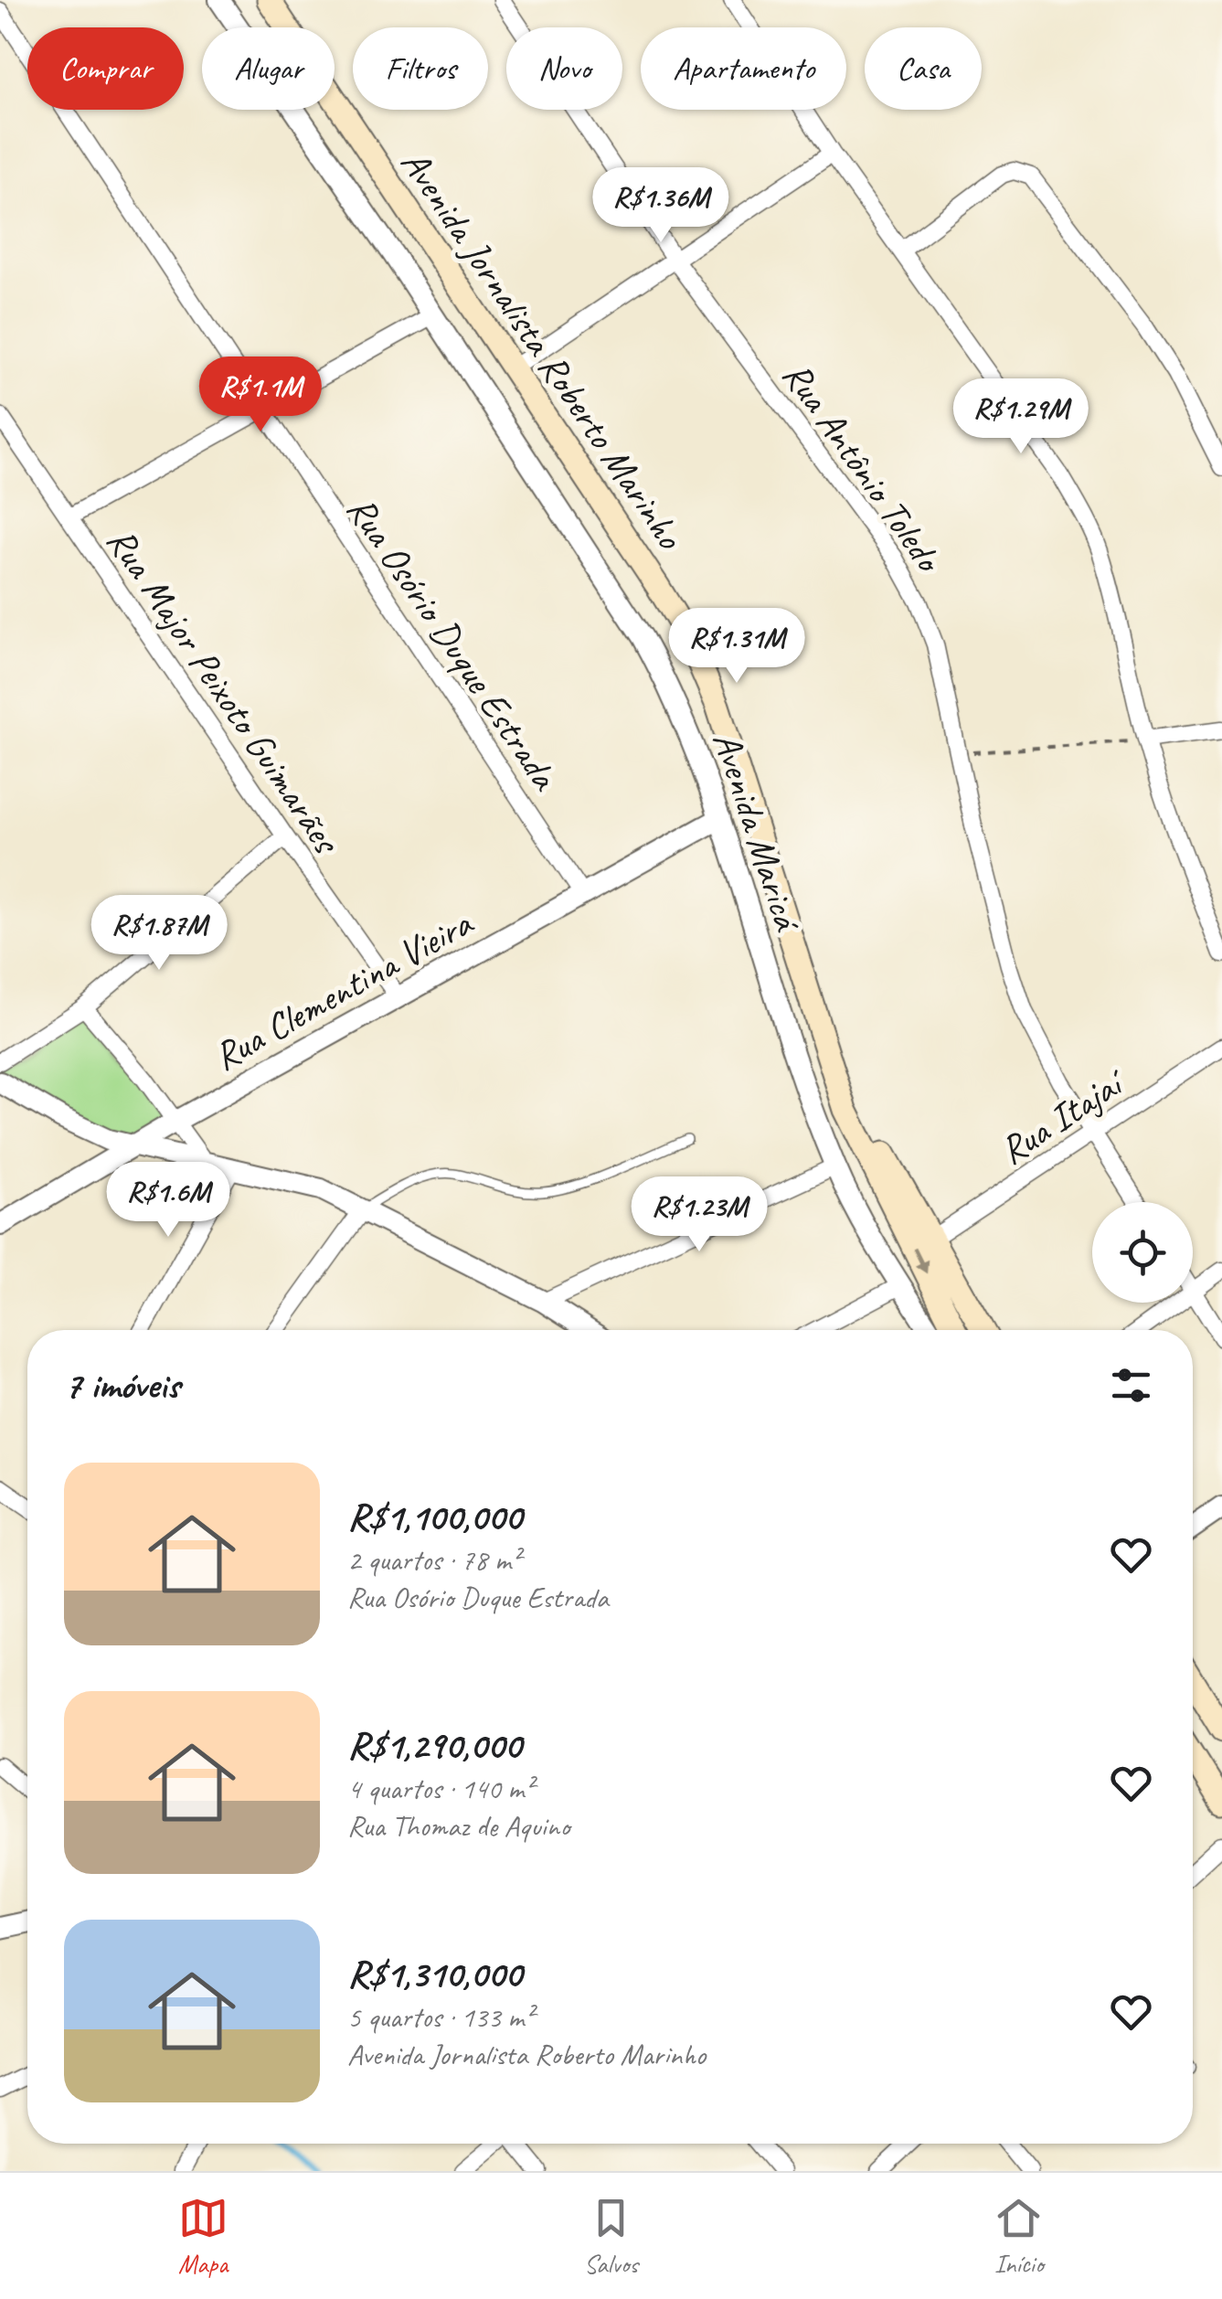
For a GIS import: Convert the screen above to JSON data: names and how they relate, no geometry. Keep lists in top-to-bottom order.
{
  "streets": {
    "main road": ["Avenida Jornalista Roberto Marinho"],
    "street": [
      "Rua Antônio Toledo",
      "Rua Osório Duque Estrada",
      "Rua Major Peixoto Guimarães",
      "Avenida Maricá",
      "Rua Clementina Vieira",
      "Rua Itajaí"
    ]
  },
  "crossings": [
    ["Rua Antônio Toledo", "Rua Itajaí"],
    ["Rua Osório Duque Estrada", "Rua Clementina Vieira"],
    ["Rua Major Peixoto Guimarães", "Rua Clementina Vieira"],
    ["Avenida Maricá", "Rua Clementina Vieira"]
  ],
  "page": {
    "chip": [
      "Comprar",
      "Alugar",
      "Filtros",
      "Novo",
      "Apartamento",
      "Casa"
    ],
    "price": [
      "R$1.36M",
      "R$1.1M",
      "R$1.29M",
      "R$1.31M",
      "R$1.87M",
      "R$1.6M",
      "R$1.23M"
    ],
    "heading": "7 imóveis",
    "list": [
      {
        "name": "R$1,100,000",
        "note": "2 quartos · 78 m² · Rua Osório Duque Estrada"
      },
      {
        "name": "R$1,290,000",
        "note": "4 quartos · 140 m² · Rua Thomaz de Aquino"
      },
      {
        "name": "R$1,310,000",
        "note": "5 quartos · 133 m² · Avenida Jornalista Roberto Marinho"
      }
    ],
    "tabs": ["Mapa", "Salvos", "Início"]
  }
}
